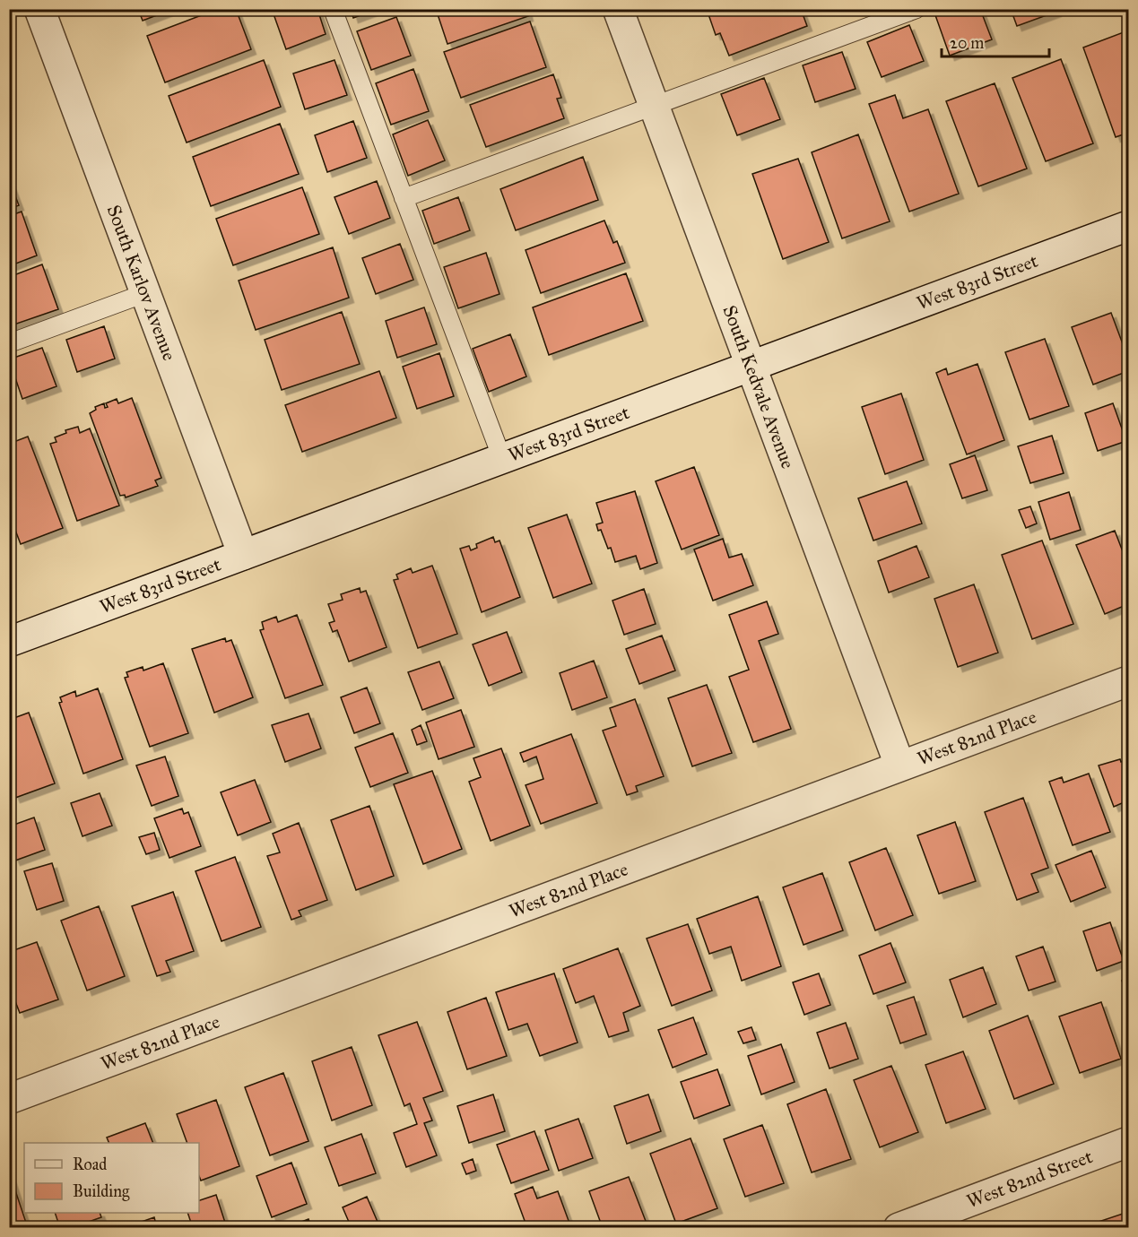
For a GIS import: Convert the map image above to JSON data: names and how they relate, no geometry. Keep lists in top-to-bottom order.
{
  "streets": {
    "street": [
      "South Karlov Avenue",
      "West 83rd Street",
      "South Kedvale Avenue",
      "West 82nd Place",
      "West 82nd Street"
    ]
  },
  "crossings": [
    ["South Karlov Avenue", "West 83rd Street"],
    ["West 83rd Street", "South Kedvale Avenue"],
    ["South Kedvale Avenue", "West 82nd Place"]
  ],
  "legend": ["Road", "Building"],
  "scale_bar": "20 m"
}
